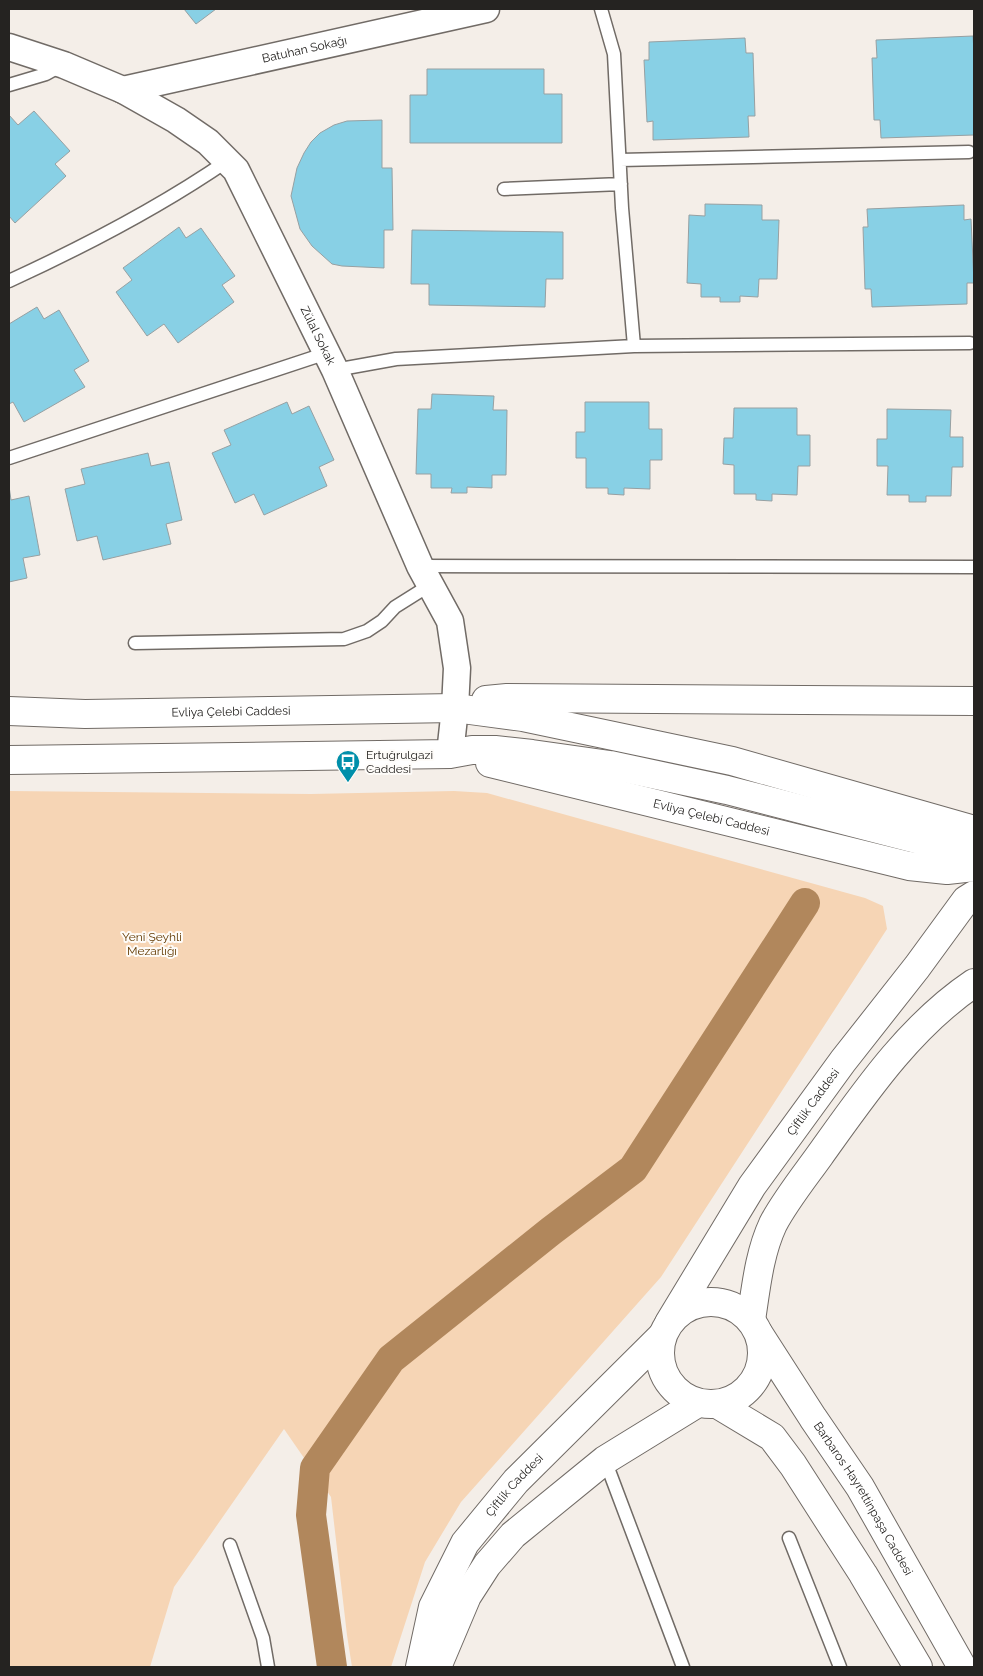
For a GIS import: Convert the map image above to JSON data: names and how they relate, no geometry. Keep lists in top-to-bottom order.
{
  "streets": {
    "street": [
      "Batuhan Sokağı",
      "Zülal Sokak",
      "Evliya Çelebi Caddesi",
      "Çiftlik Caddesi",
      "Barbaros Hayrettinpaşa Caddesi"
    ]
  },
  "crossings": [
    ["Batuhan Sokağı", "Zülal Sokak"],
    ["Zülal Sokak", "Evliya Çelebi Caddesi"],
    ["Çiftlik Caddesi", "Barbaros Hayrettinpaşa Caddesi"]
  ],
  "parks": ["Yeni Şeyhli Mezarlığı"],
  "places": {
    "bus stop": ["Ertuğrulgazi Caddesi"]
  }
}
